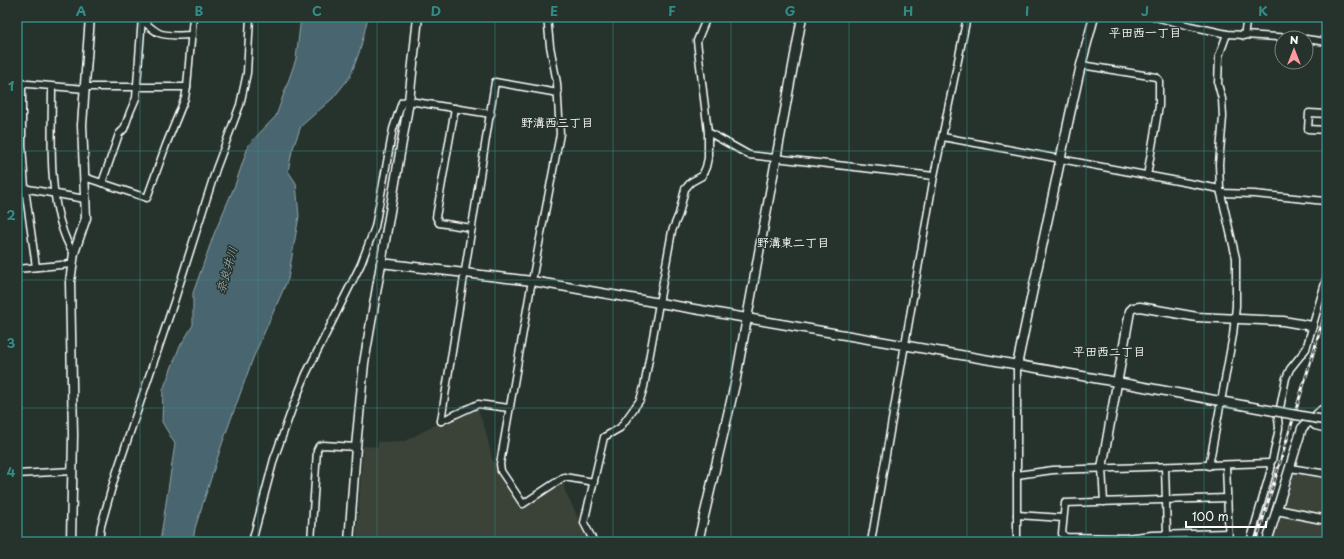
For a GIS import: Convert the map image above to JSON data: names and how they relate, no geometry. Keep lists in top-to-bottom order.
{
  "districts": [
    "平田西一丁目",
    "野溝西三丁目",
    "野溝東二丁目",
    "平田西二丁目"
  ],
  "water": ["奈良井川"],
  "scale_bar": "100 m",
  "north": "top",
  "grid": {
    "columns": [
      "A",
      "B",
      "C",
      "D",
      "E",
      "F",
      "G",
      "H",
      "I",
      "J",
      "K"
    ],
    "rows": [
      "1",
      "2",
      "3",
      "4"
    ]
  }
}
